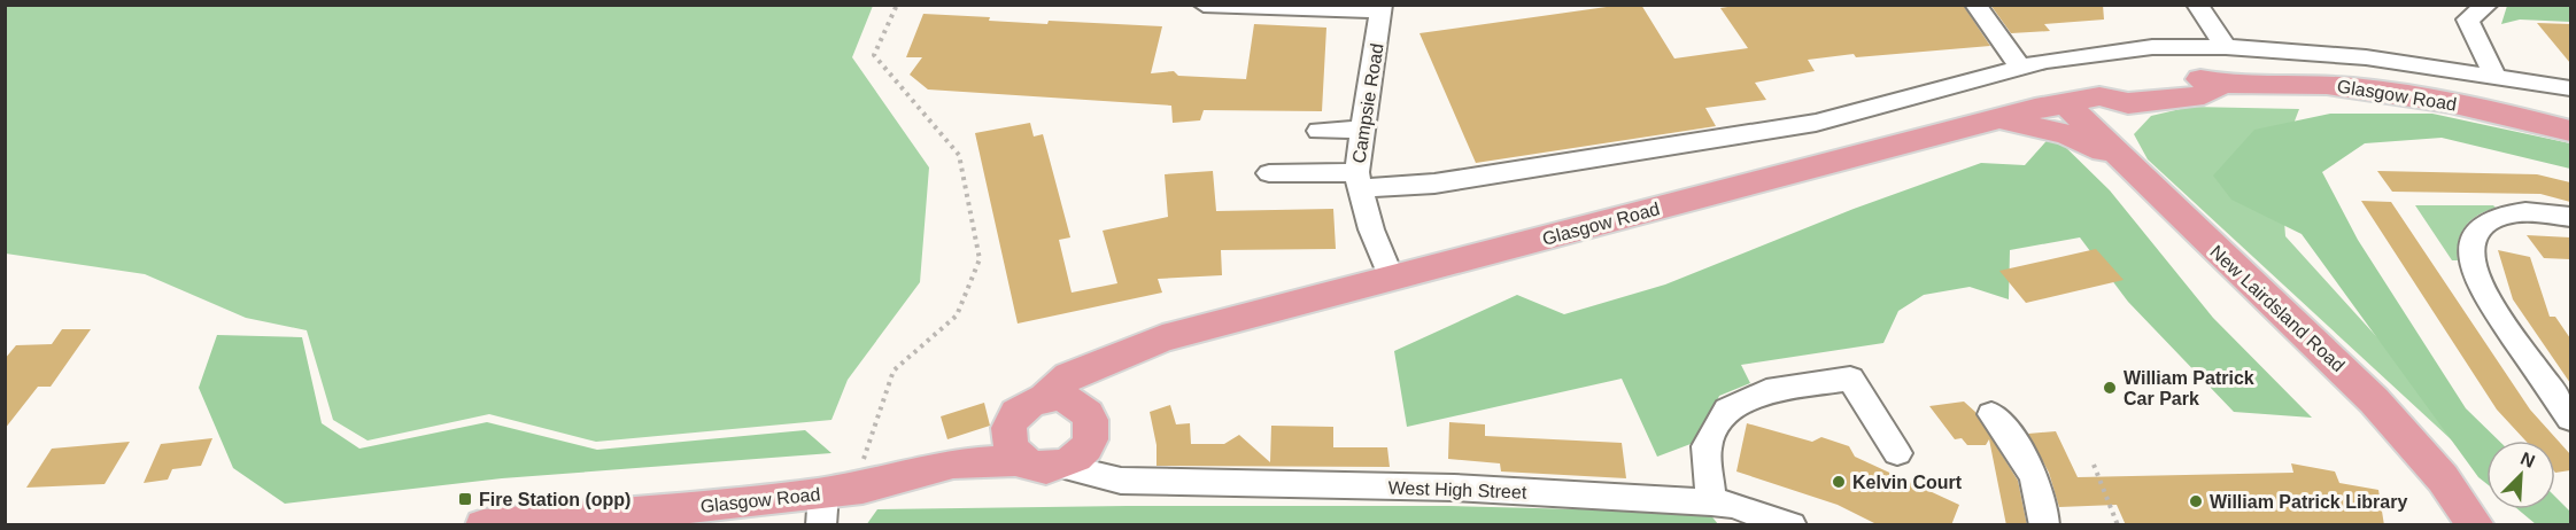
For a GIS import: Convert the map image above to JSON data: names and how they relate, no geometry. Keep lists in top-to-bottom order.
{
  "streets": {
    "main road": ["Glasgow Road", "New Lairdsland Road"],
    "street": ["Campsie Road", "West High Street"]
  },
  "crossings": [
    ["Glasgow Road", "Campsie Road"],
    ["Glasgow Road", "New Lairdsland Road"],
    ["Glasgow Road", "West High Street"]
  ],
  "places": {
    "other": ["William Patrick Car Park", "Kelvin Court", "William Patrick Library"],
    "transit": ["Fire Station (opp)"]
  },
  "north": "top right"
}
